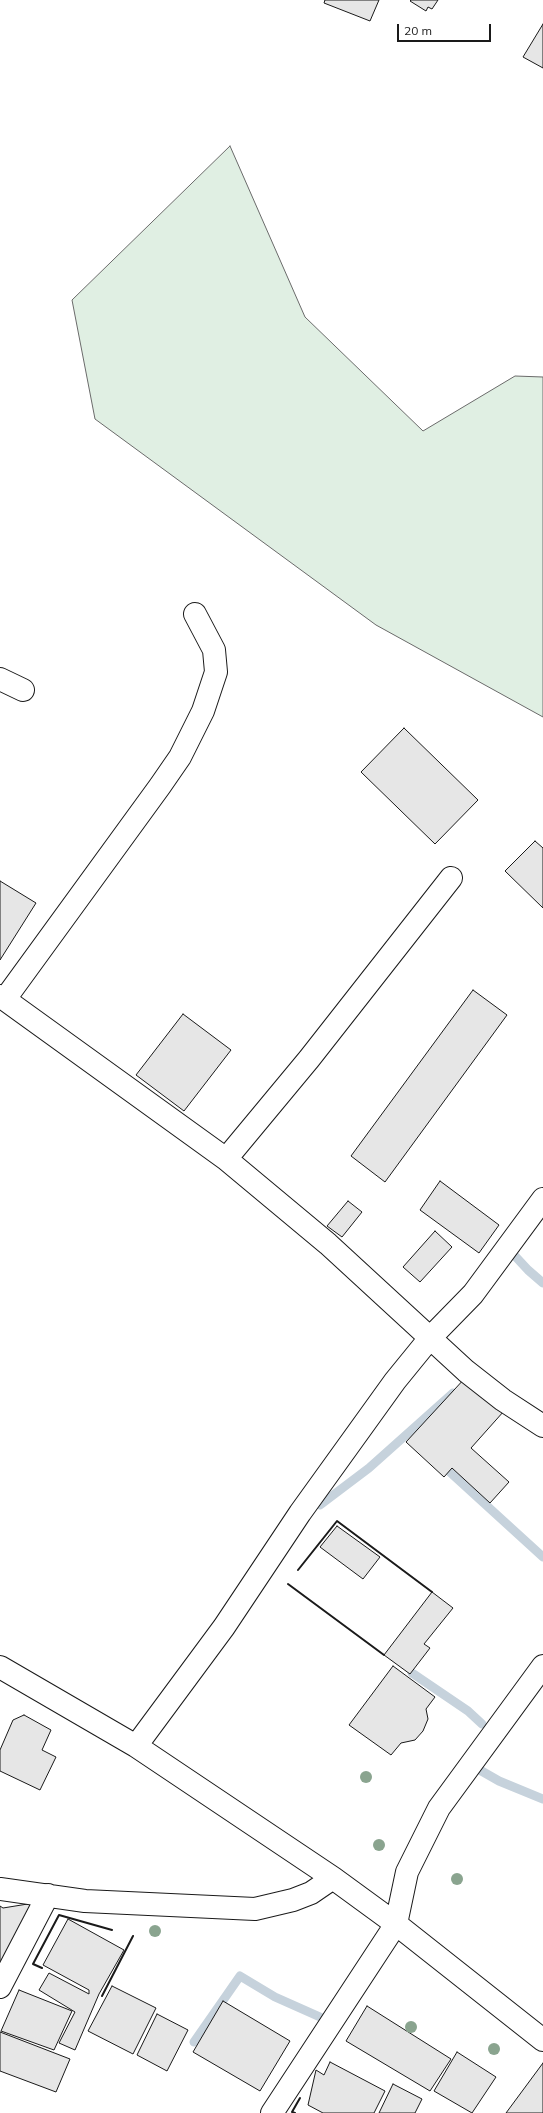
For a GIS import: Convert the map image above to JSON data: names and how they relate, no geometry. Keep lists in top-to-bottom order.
{
  "scale_bar": "20 m"
}
